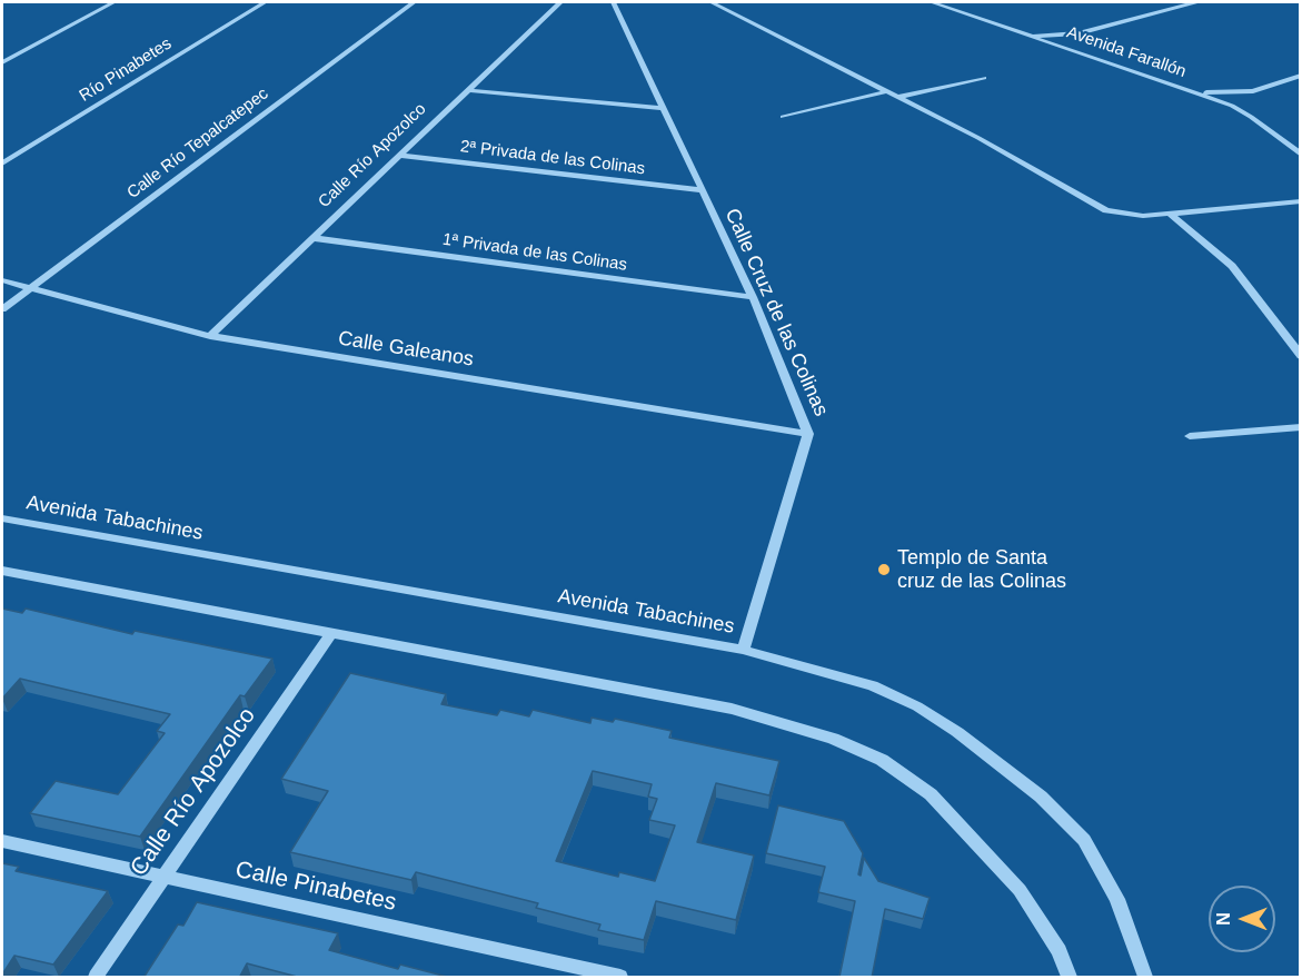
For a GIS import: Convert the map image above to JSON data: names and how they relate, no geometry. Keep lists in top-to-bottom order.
{
  "streets": {
    "street": [
      "Avenida Farallón",
      "Río Pinabetes",
      "Calle Río Tepalcatepec",
      "Calle Río Apozolco",
      "2ª Privada de las Colinas",
      "1ª Privada de las Colinas",
      "Calle Cruz de las Colinas",
      "Calle Galeanos",
      "Avenida Tabachines",
      "Calle Pinabetes"
    ]
  },
  "crossings": [
    ["Calle Río Tepalcatepec", "Calle Galeanos"],
    ["Calle Río Apozolco", "2ª Privada de las Colinas"],
    ["Calle Río Apozolco", "1ª Privada de las Colinas"],
    ["Calle Río Apozolco", "Calle Galeanos"],
    ["Calle Río Apozolco", "Calle Pinabetes"],
    ["2ª Privada de las Colinas", "Calle Cruz de las Colinas"],
    ["1ª Privada de las Colinas", "Calle Cruz de las Colinas"],
    ["Calle Cruz de las Colinas", "Calle Galeanos"],
    ["Calle Cruz de las Colinas", "Avenida Tabachines"]
  ],
  "places": ["Templo de Santa cruz de las Colinas"],
  "north": "left"
}
